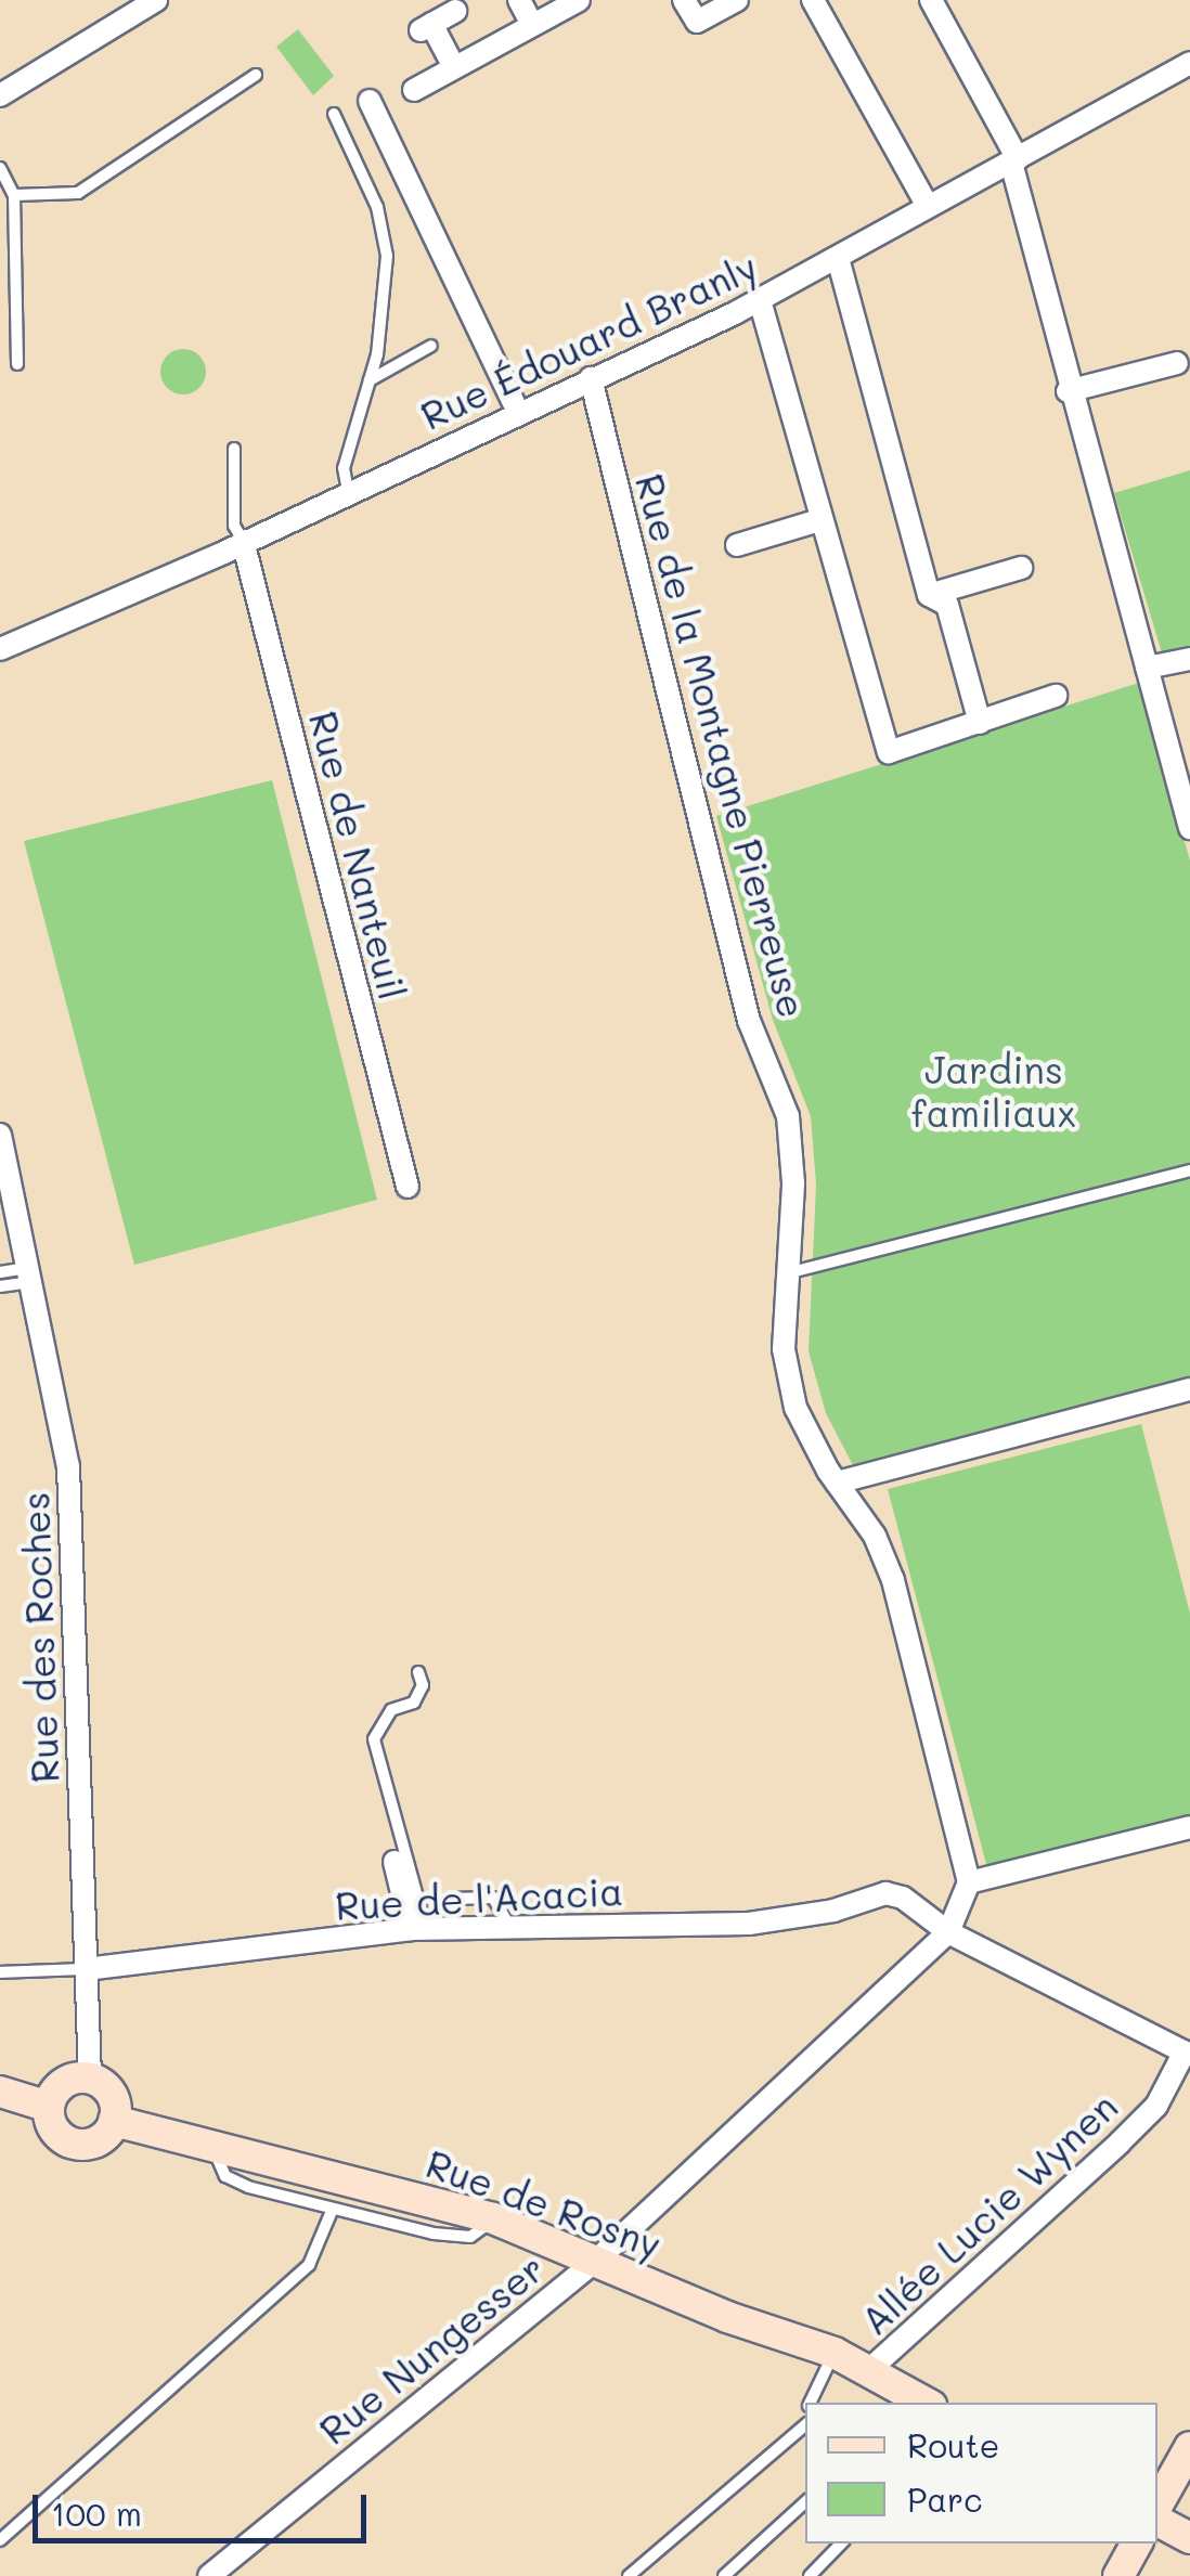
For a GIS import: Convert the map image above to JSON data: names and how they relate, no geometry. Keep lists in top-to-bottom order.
{
  "streets": {
    "main road": ["Rue de Rosny"],
    "street": [
      "Rue Édouard Branly",
      "Rue de la Montagne Pierreuse",
      "Rue de Nanteuil",
      "Rue des Roches",
      "Rue de l'Acacia",
      "Allée Lucie Wynen",
      "Rue Nungesser"
    ]
  },
  "crossings": [
    ["Rue Édouard Branly", "Rue de la Montagne Pierreuse"],
    ["Rue Édouard Branly", "Rue de Nanteuil"],
    ["Rue des Roches", "Rue de l'Acacia"],
    ["Rue des Roches", "Rue de Rosny"],
    ["Rue de l'Acacia", "Allée Lucie Wynen"],
    ["Rue de l'Acacia", "Rue Nungesser"],
    ["Rue de Rosny", "Allée Lucie Wynen"],
    ["Rue de Rosny", "Rue Nungesser"]
  ],
  "parks": ["Jardins familiaux"],
  "legend": ["Route", "Parc"],
  "scale_bar": "100 m"
}
